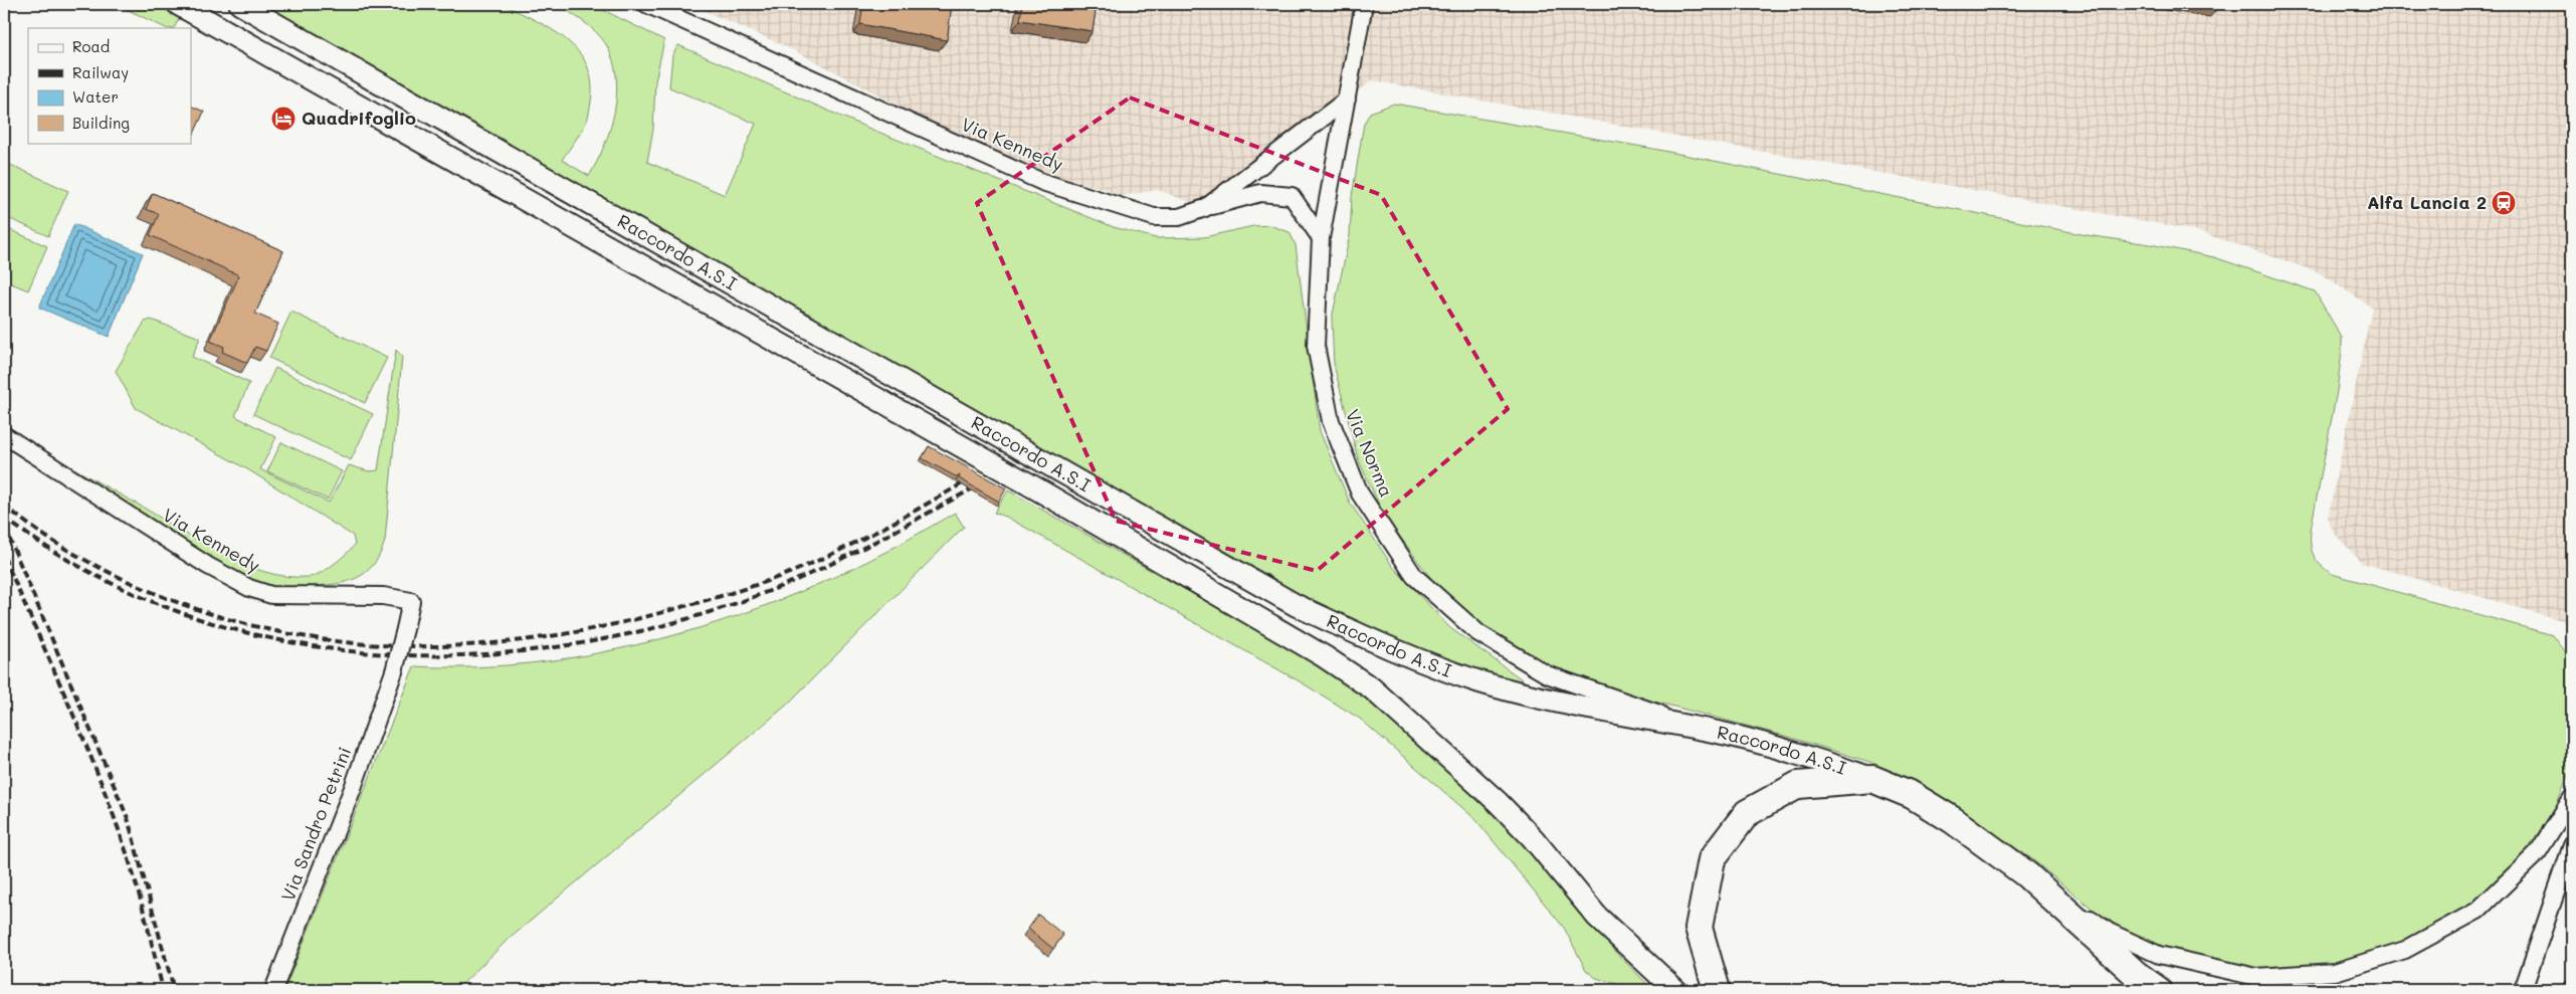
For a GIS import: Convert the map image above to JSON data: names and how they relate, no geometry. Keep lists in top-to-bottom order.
{
  "streets": {
    "street": [
      "Via Kennedy",
      "Raccordo A.S.I",
      "Via Norma",
      "Via Sandro Petrini"
    ]
  },
  "crossings": [
    ["Via Kennedy", "Via Norma"],
    ["Via Kennedy", "Via Sandro Petrini"],
    ["Raccordo A.S.I", "Via Norma"]
  ],
  "places": {
    "hotel": ["Quadrifoglio"],
    "station": ["Alfa Lancia 2"]
  },
  "legend": [
    "Road",
    "Railway",
    "Water",
    "Building"
  ]
}
